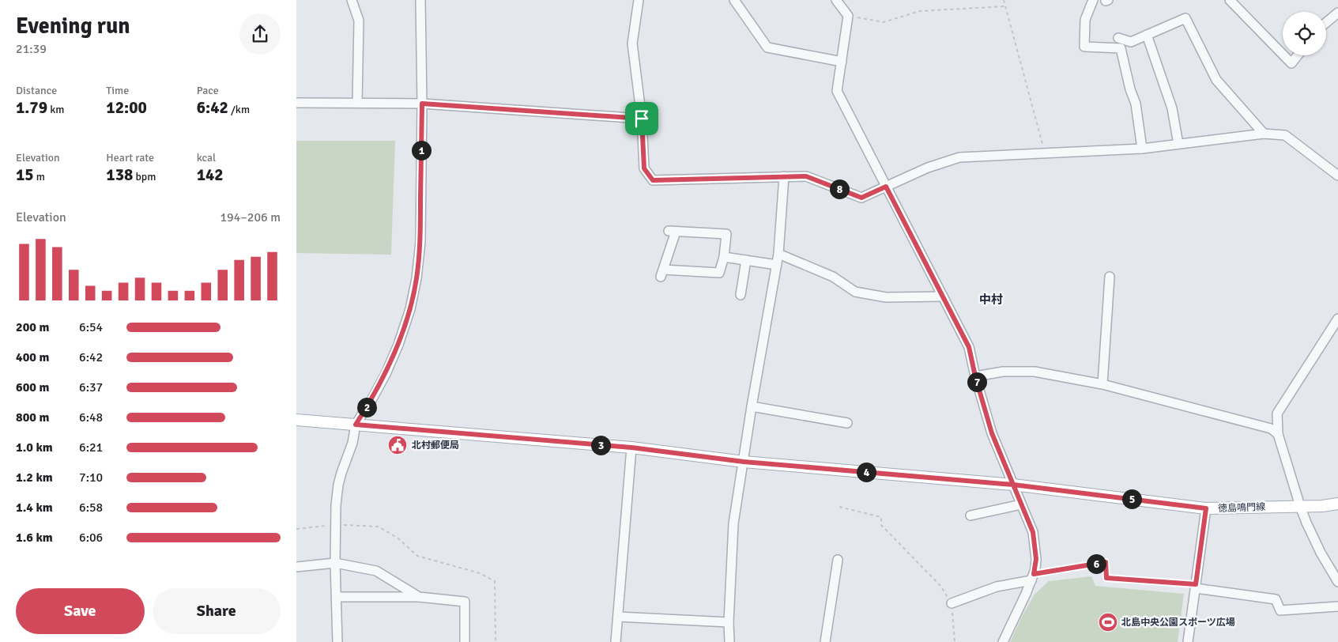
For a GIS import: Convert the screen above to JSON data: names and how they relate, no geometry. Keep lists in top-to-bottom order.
{
  "streets": {
    "main road": ["徳島鳴門線"]
  },
  "districts": ["中村"],
  "places": {
    "public building": ["北村郵便局"],
    "sports": ["北島中央公園スポーツ広場"]
  },
  "page": {
    "heading": ["Evening run", "21:39"],
    "stats": [
      ["Distance", "1.79 km"],
      ["Time", "12:00"],
      ["Pace", "6:42 /km"],
      ["Elevation", "15 m"],
      ["Heart rate", "138 bpm"],
      ["kcal", "142"]
    ],
    "pins": [
      "1",
      "8",
      "7",
      "2",
      "3",
      "4",
      "5",
      "6"
    ],
    "chart": ["Elevation", "194–206 m"],
    "list": [
      {
        "name": "200 m",
        "note": "6:54"
      },
      {
        "name": "400 m",
        "note": "6:42"
      },
      {
        "name": "600 m",
        "note": "6:37"
      },
      {
        "name": "800 m",
        "note": "6:48"
      },
      {
        "name": "1.0 km",
        "note": "6:21"
      },
      {
        "name": "1.2 km",
        "note": "7:10"
      },
      {
        "name": "1.4 km",
        "note": "6:58"
      },
      {
        "name": "1.6 km",
        "note": "6:06"
      }
    ],
    "buttons": ["Save", "Share"]
  }
}
